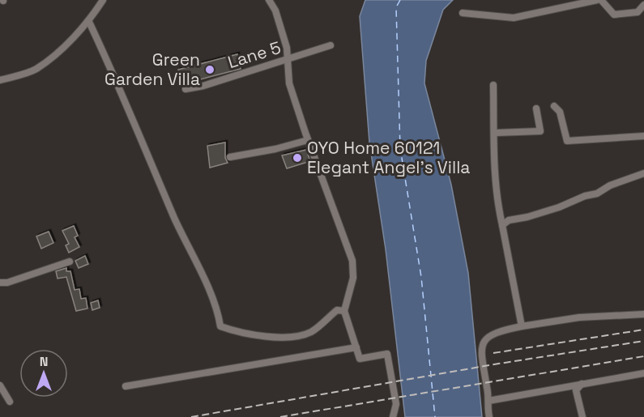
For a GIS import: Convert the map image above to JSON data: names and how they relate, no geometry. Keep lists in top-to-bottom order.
{
  "streets": {
    "street": ["Lane 5"]
  },
  "places": ["Green Garden Villa", "OYO Home 60121 Elegant Angel's Villa"],
  "north": "top"
}
